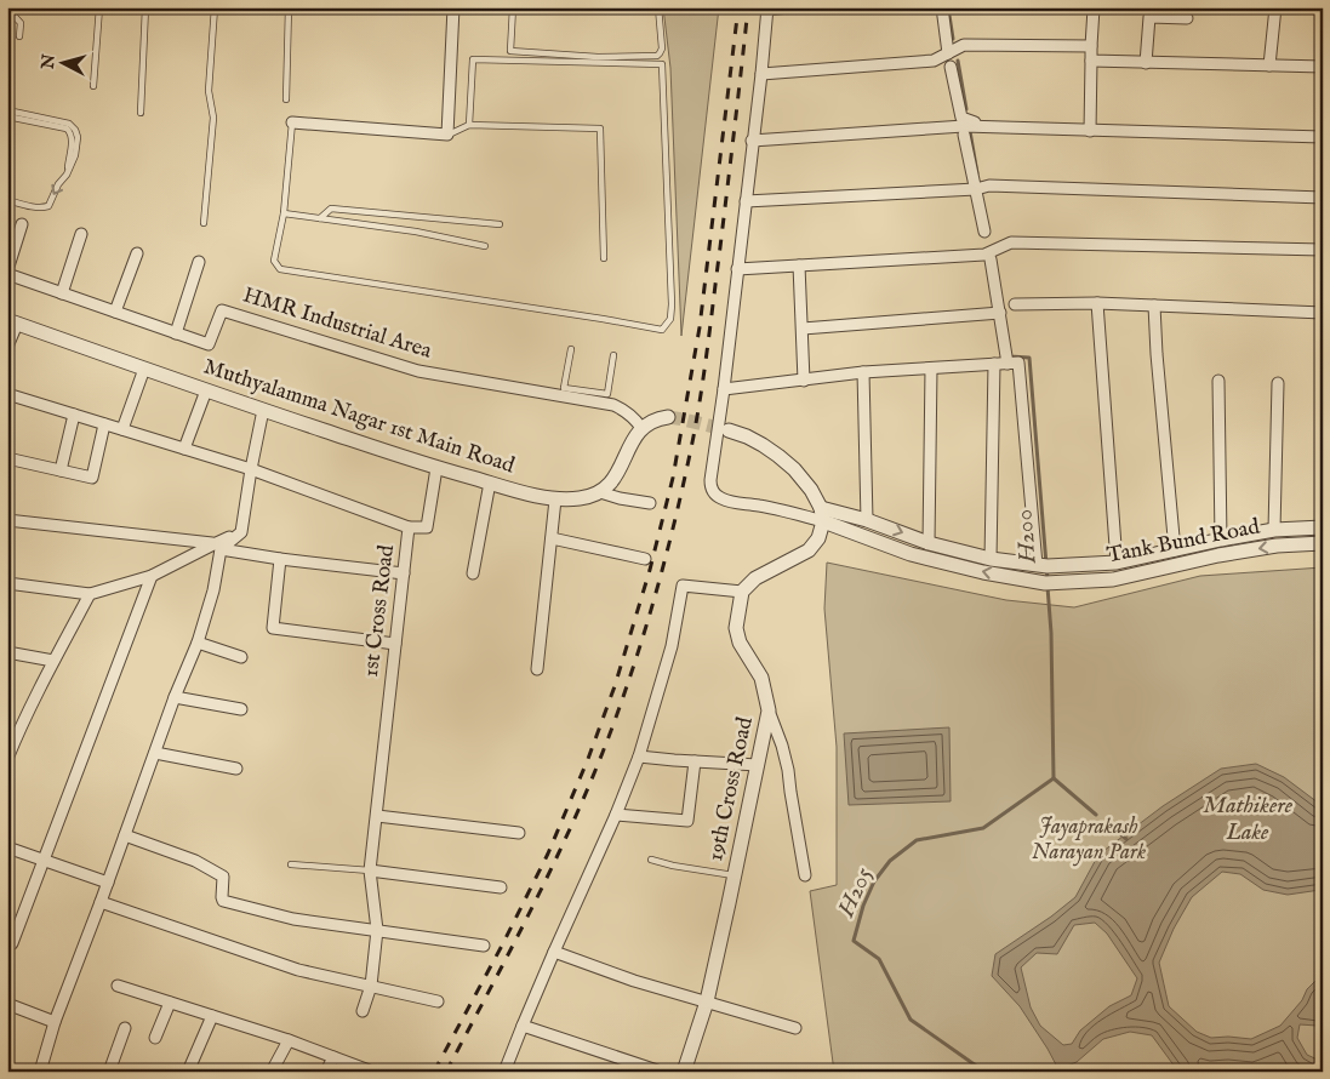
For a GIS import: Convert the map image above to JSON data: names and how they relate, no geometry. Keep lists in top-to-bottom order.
{
  "streets": {
    "street": [
      "HMR Industrial Area",
      "Muthyalamma Nagar 1st Main Road",
      "Tank Bund Road",
      "1st Cross Road",
      "19th Cross Road"
    ]
  },
  "water": ["H200", "Mathikere Lake", "H205"],
  "parks": ["Jayaprakash Narayan Park"],
  "north": "left"
}
